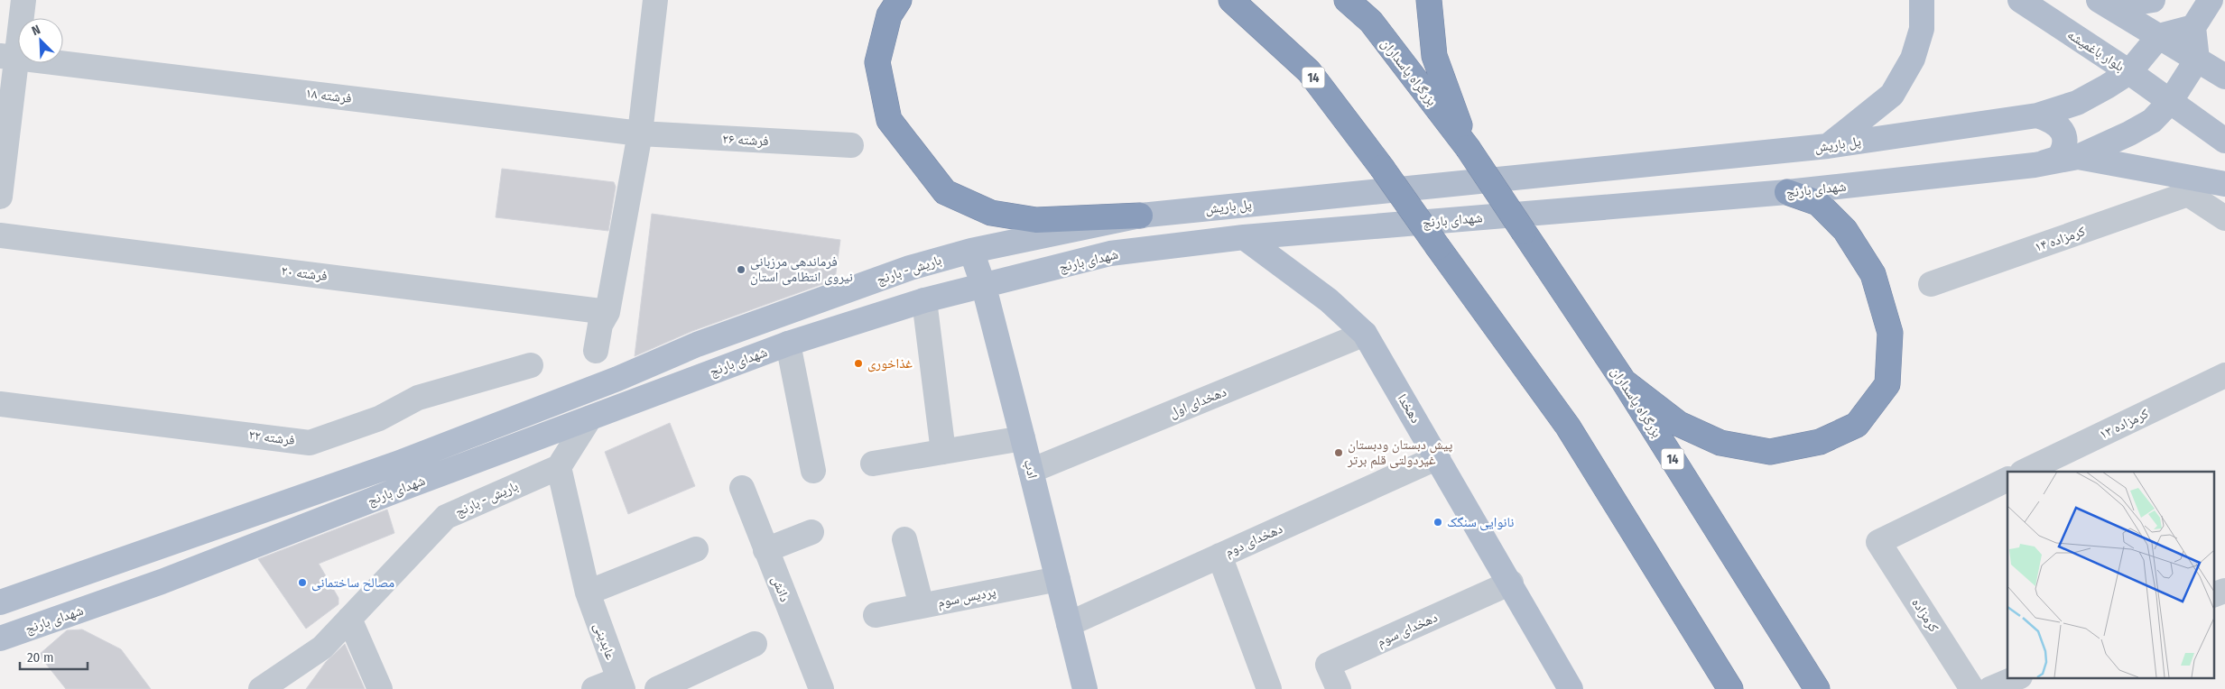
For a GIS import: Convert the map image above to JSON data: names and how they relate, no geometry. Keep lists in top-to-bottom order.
{
  "streets": {
    "highway": ["بزرگراه پاسداران", "14"],
    "main road": [
      "بلوار باغمیشه",
      "پل باریش",
      "شهدای بارنج",
      "باریش - بارنج",
      "دهخدا",
      "ادب"
    ],
    "street": [
      "۱۸ فرشته",
      "۲۶ فرشته",
      "کرمزاده ۱۴",
      "۲۰ فرشته",
      "دهخدای اول",
      "کرمزاده ۱۳",
      "۲۲ فرشته",
      "دهخدای دوم",
      "دانش",
      "پردیس سوم",
      "کرمزاده",
      "دهخدای سوم",
      "عابدینی"
    ]
  },
  "crossings": [
    ["بلوار باغمیشه", "پل باریش"],
    ["بلوار باغمیشه", "شهدای بارنج"],
    ["۱۸ فرشته", "۲۶ فرشته"],
    ["پل باریش", "باریش - بارنج"],
    ["پل باریش", "ادب"],
    ["شهدای بارنج", "باریش - بارنج"],
    ["شهدای بارنج", "دهخدا"],
    ["شهدای بارنج", "ادب"],
    ["باریش - بارنج", "ادب"],
    ["باریش - بارنج", "عابدینی"],
    ["دهخدای اول", "دهخدا"],
    ["دهخدای اول", "ادب"],
    ["دهخدا", "دهخدای دوم"],
    ["دهخدا", "دهخدای سوم"],
    ["ادب", "دهخدای دوم"],
    ["ادب", "پردیس سوم"]
  ],
  "places": [
    "فرماندهی مرزبانی نیروی انتظامی استان",
    "غذاخوری",
    "پیش دبستان ودبستان غیردولتی قلم برتر",
    "نانوایی سنگک",
    "مصالح ساختمانی"
  ],
  "scale_bar": "20 m",
  "north": "top left"
}
